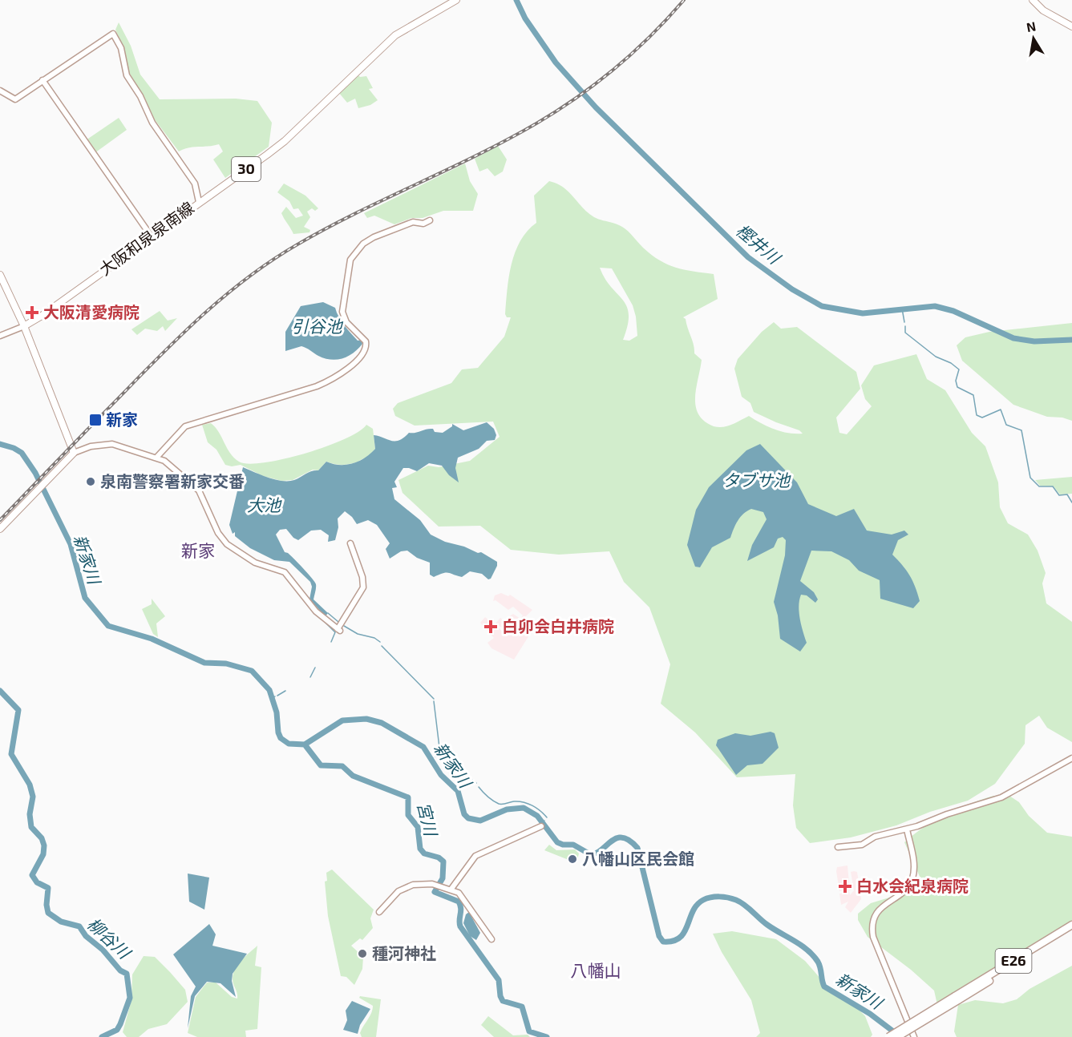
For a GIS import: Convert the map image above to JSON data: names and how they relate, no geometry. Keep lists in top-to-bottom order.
{
  "streets": {
    "highway": ["E26"],
    "main road": ["30", "大阪和泉泉南線"]
  },
  "districts": ["新家", "八幡山"],
  "water": [
    "樫井川",
    "引谷池",
    "タブサ池",
    "大池",
    "新家川",
    "宮川",
    "柳谷川"
  ],
  "places": {
    "health": ["大阪清愛病院", "白卯会白井病院", "白水会紀泉病院"],
    "transit": ["新家"],
    "other": ["泉南警察署新家交番", "八幡山区民会館", "種河神社"]
  },
  "north": "top"
}
